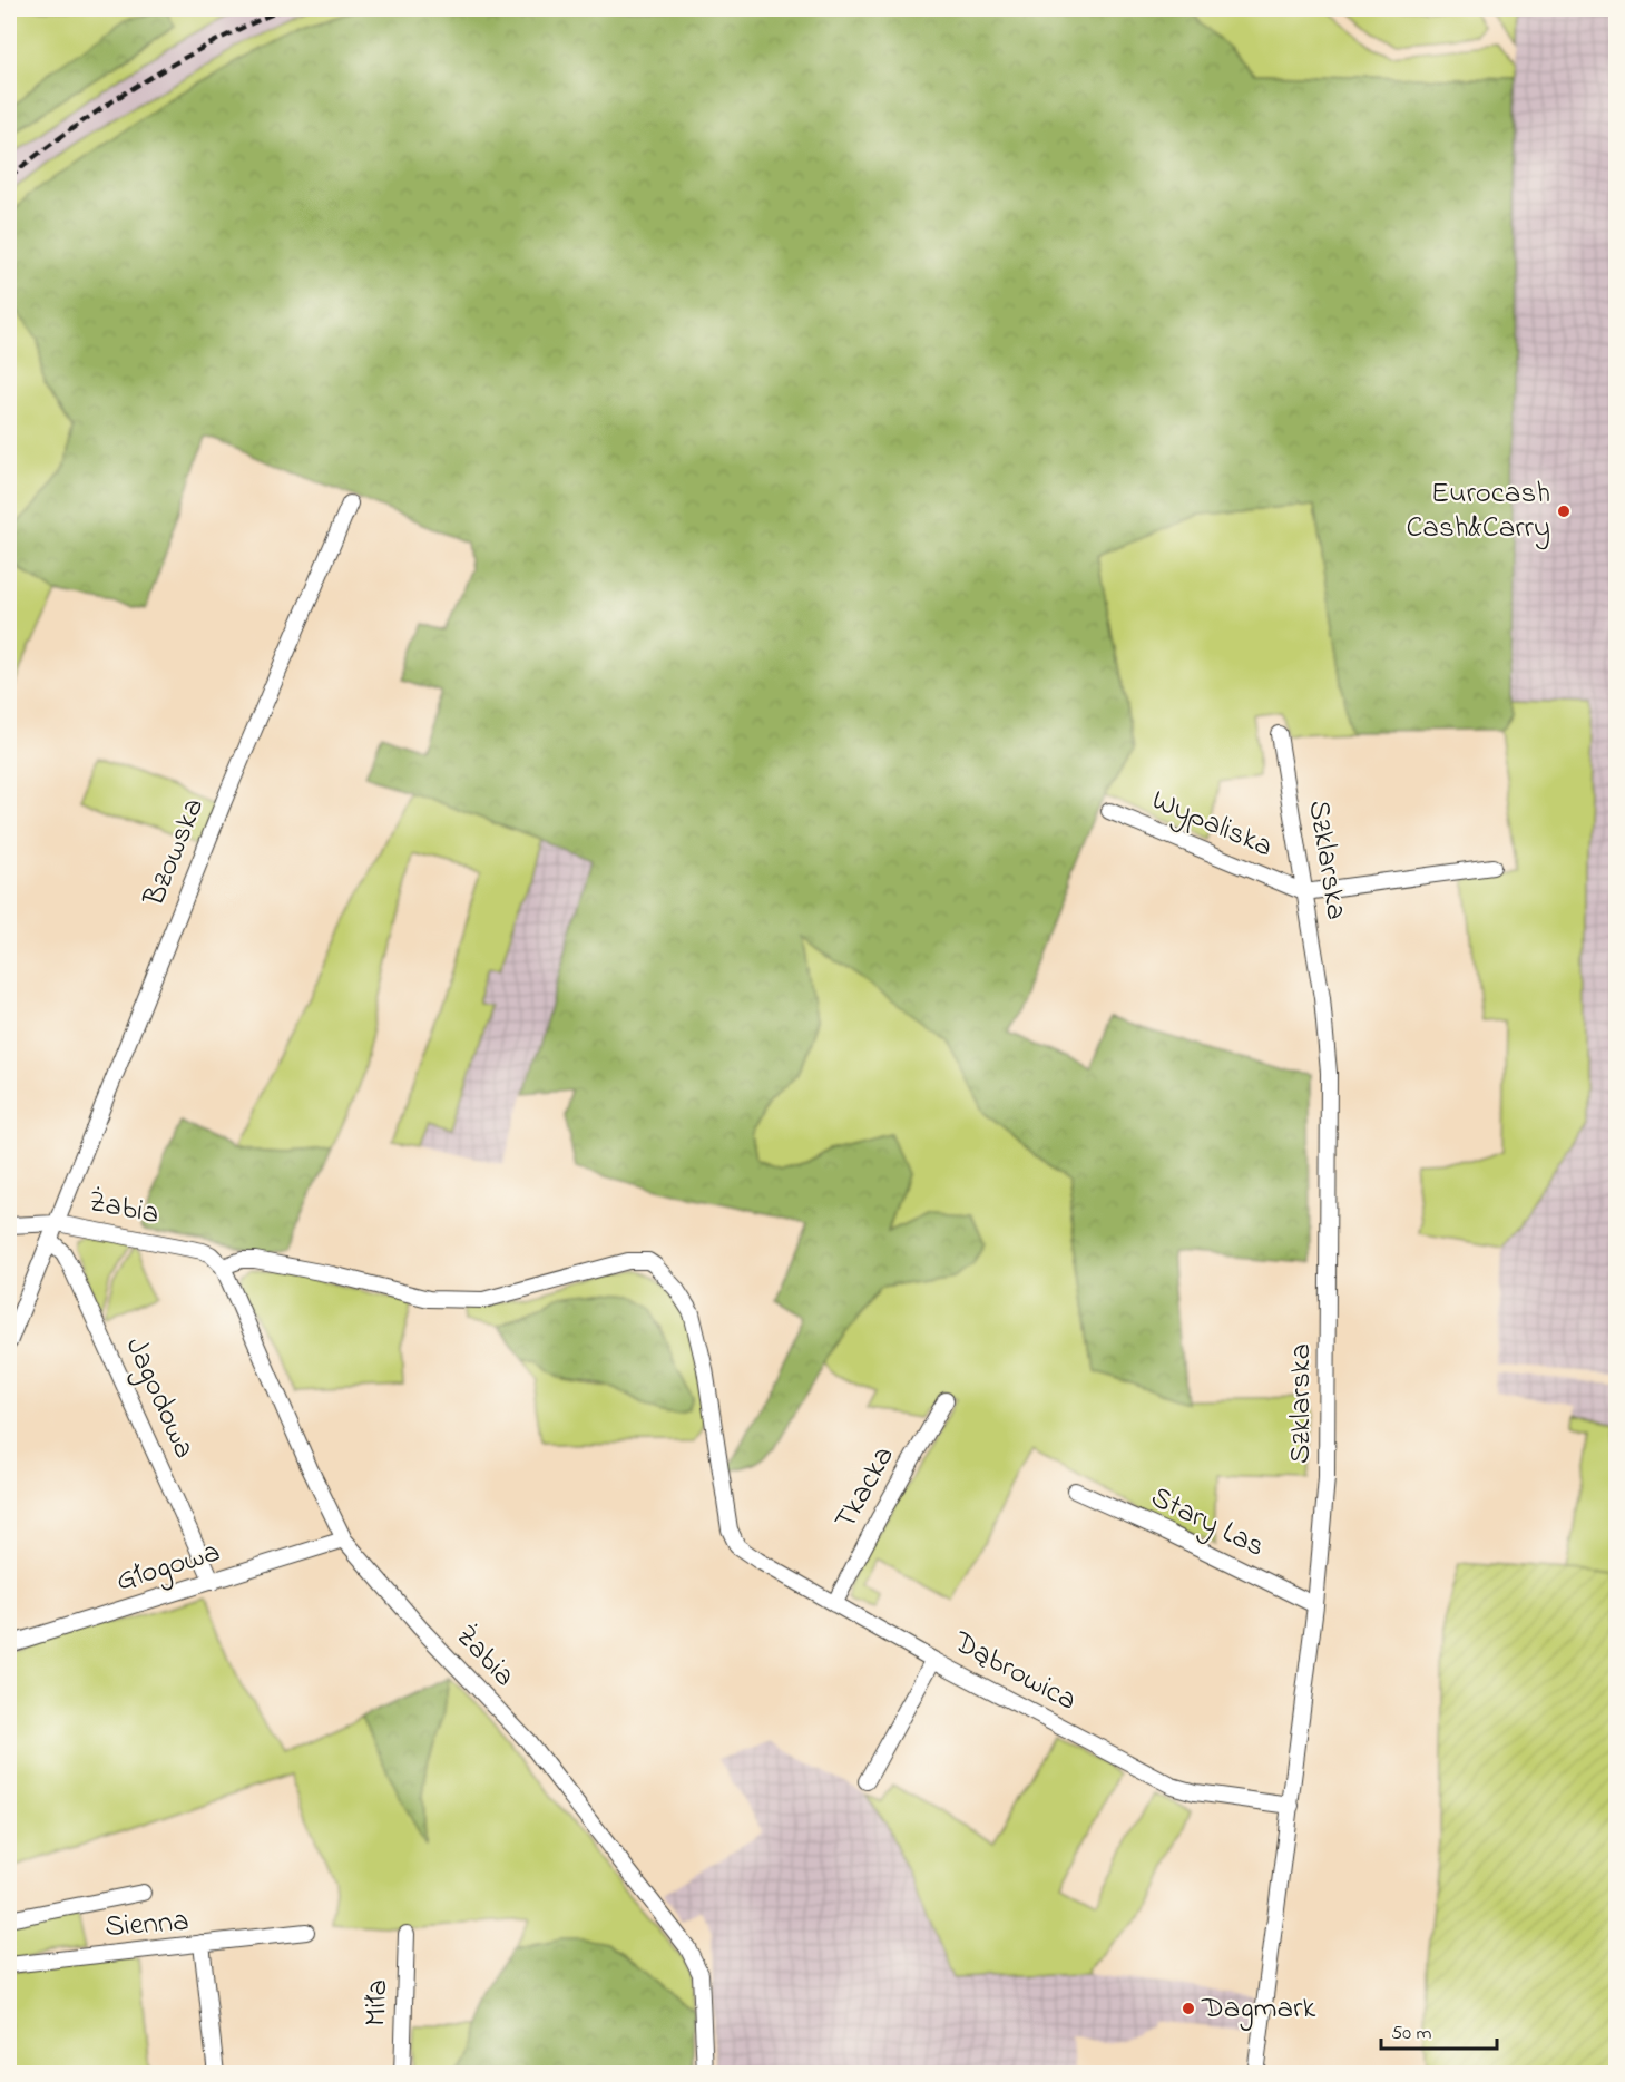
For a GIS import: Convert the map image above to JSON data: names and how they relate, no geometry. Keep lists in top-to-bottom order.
{
  "streets": {
    "street": [
      "Wypaliska",
      "Bzowska",
      "Szklarska",
      "Żabia",
      "Jagodowa",
      "Tkacka",
      "Stary Las",
      "Głogowa",
      "Dąbrowica",
      "Sienna",
      "Miła"
    ]
  },
  "crossings": [
    ["Wypaliska", "Szklarska"],
    ["Bzowska", "Żabia"],
    ["Szklarska", "Stary Las"],
    ["Szklarska", "Dąbrowica"],
    ["Żabia", "Głogowa"],
    ["Żabia", "Dąbrowica"],
    ["Jagodowa", "Głogowa"],
    ["Tkacka", "Dąbrowica"]
  ],
  "places": ["Eurocash Cash&Carry", "Dagmark"],
  "scale_bar": "50 m"
}
